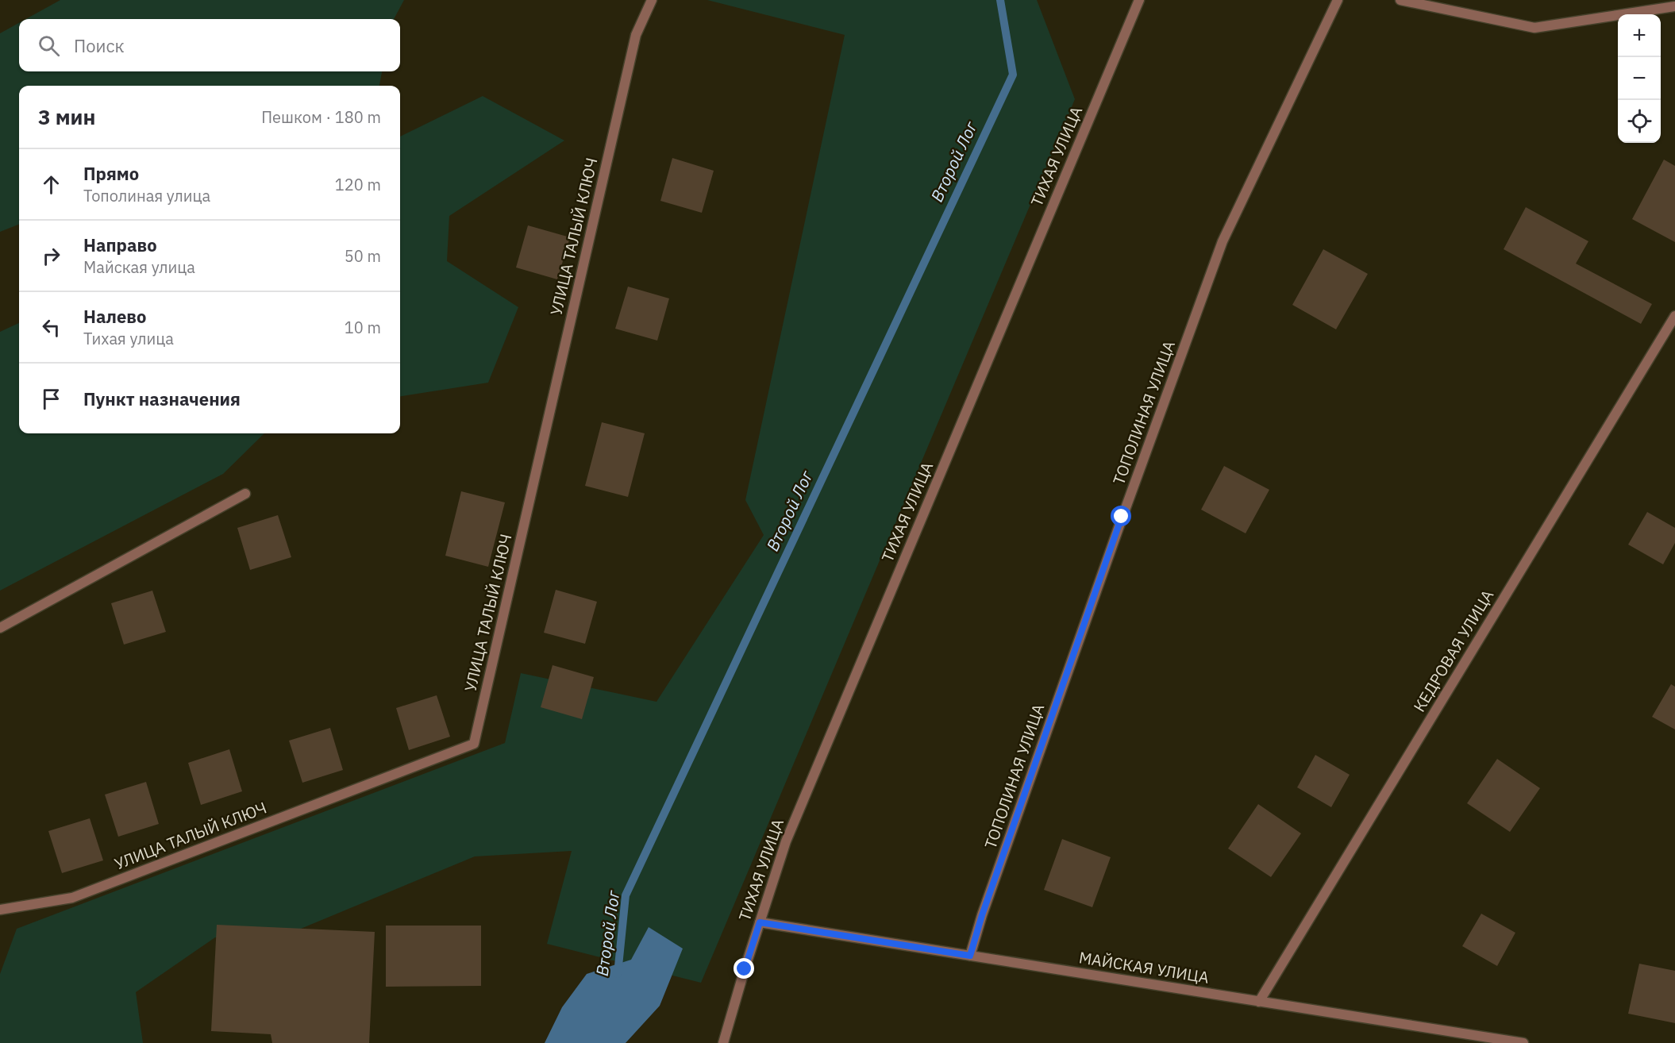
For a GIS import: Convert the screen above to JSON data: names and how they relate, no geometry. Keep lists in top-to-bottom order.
{
  "streets": {
    "street": [
      "ТИХАЯ УЛИЦА",
      "УЛИЦА ТАЛЫЙ КЛЮЧ",
      "ТОПОЛИНАЯ УЛИЦА",
      "КЕДРОВАЯ УЛИЦА",
      "МАЙСКАЯ УЛИЦА"
    ]
  },
  "crossings": [
    ["ТИХАЯ УЛИЦА", "МАЙСКАЯ УЛИЦА"],
    ["ТОПОЛИНАЯ УЛИЦА", "МАЙСКАЯ УЛИЦА"],
    ["КЕДРОВАЯ УЛИЦА", "МАЙСКАЯ УЛИЦА"]
  ],
  "water": ["Второй Лог"],
  "page": {
    "map_buttons": ["+", "−"],
    "search": "Поиск",
    "heading": ["3 мин", "Пешком · 180 m"],
    "list": [
      ["Прямо", "Тополиная улица", "120 m"],
      ["Направо", "Майская улица", "50 m"],
      ["Налево", "Тихая улица", "10 m"],
      "Пункт назначения"
    ]
  }
}
